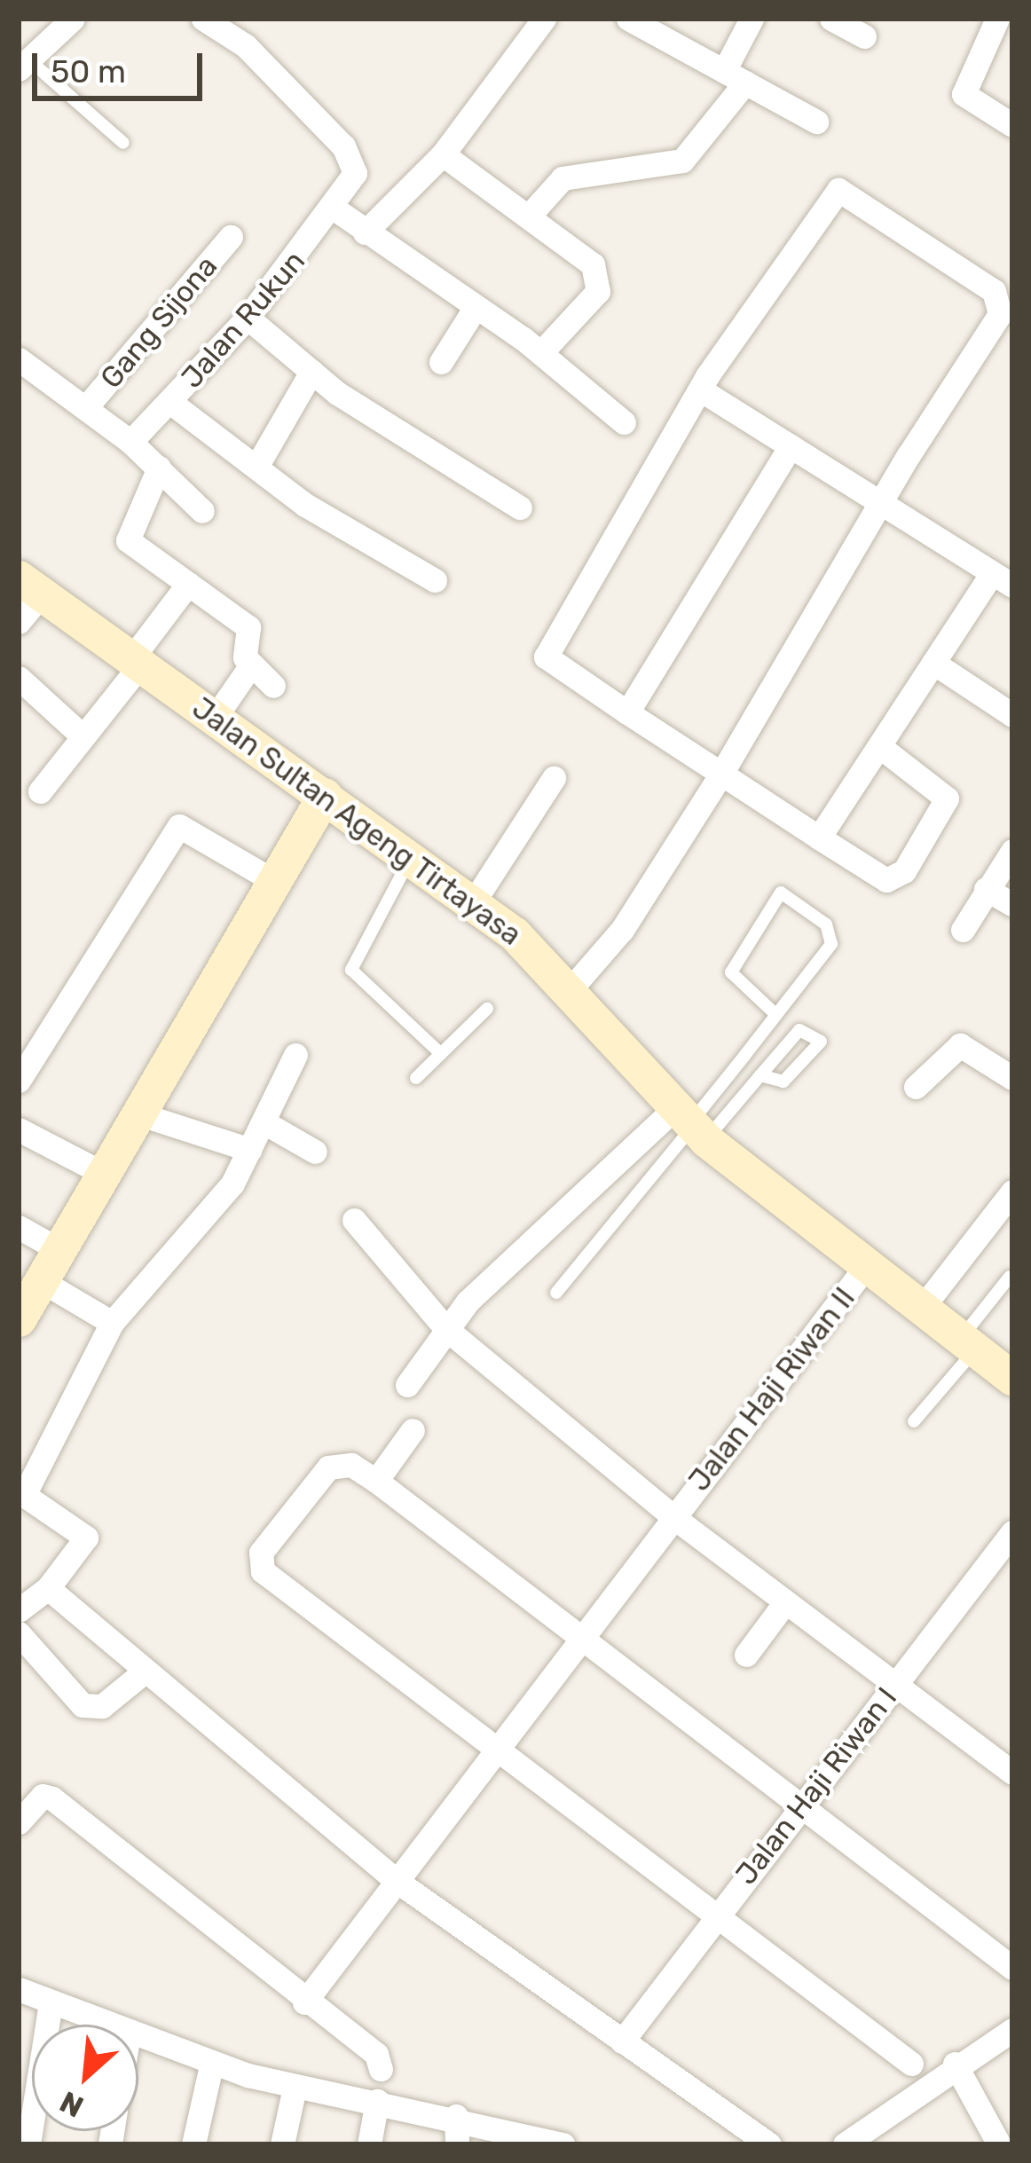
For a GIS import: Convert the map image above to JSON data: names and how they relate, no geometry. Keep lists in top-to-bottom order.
{
  "streets": {
    "main road": ["Jalan Sultan Ageng Tirtayasa"],
    "street": [
      "Jalan Rukun",
      "Gang Sijona",
      "Jalan Haji Riwan II",
      "Jalan Haji Riwan I"
    ]
  },
  "crossings": [
    ["Jalan Sultan Ageng Tirtayasa", "Jalan Haji Riwan II"]
  ],
  "scale_bar": "50 m",
  "north": "bottom left"
}
